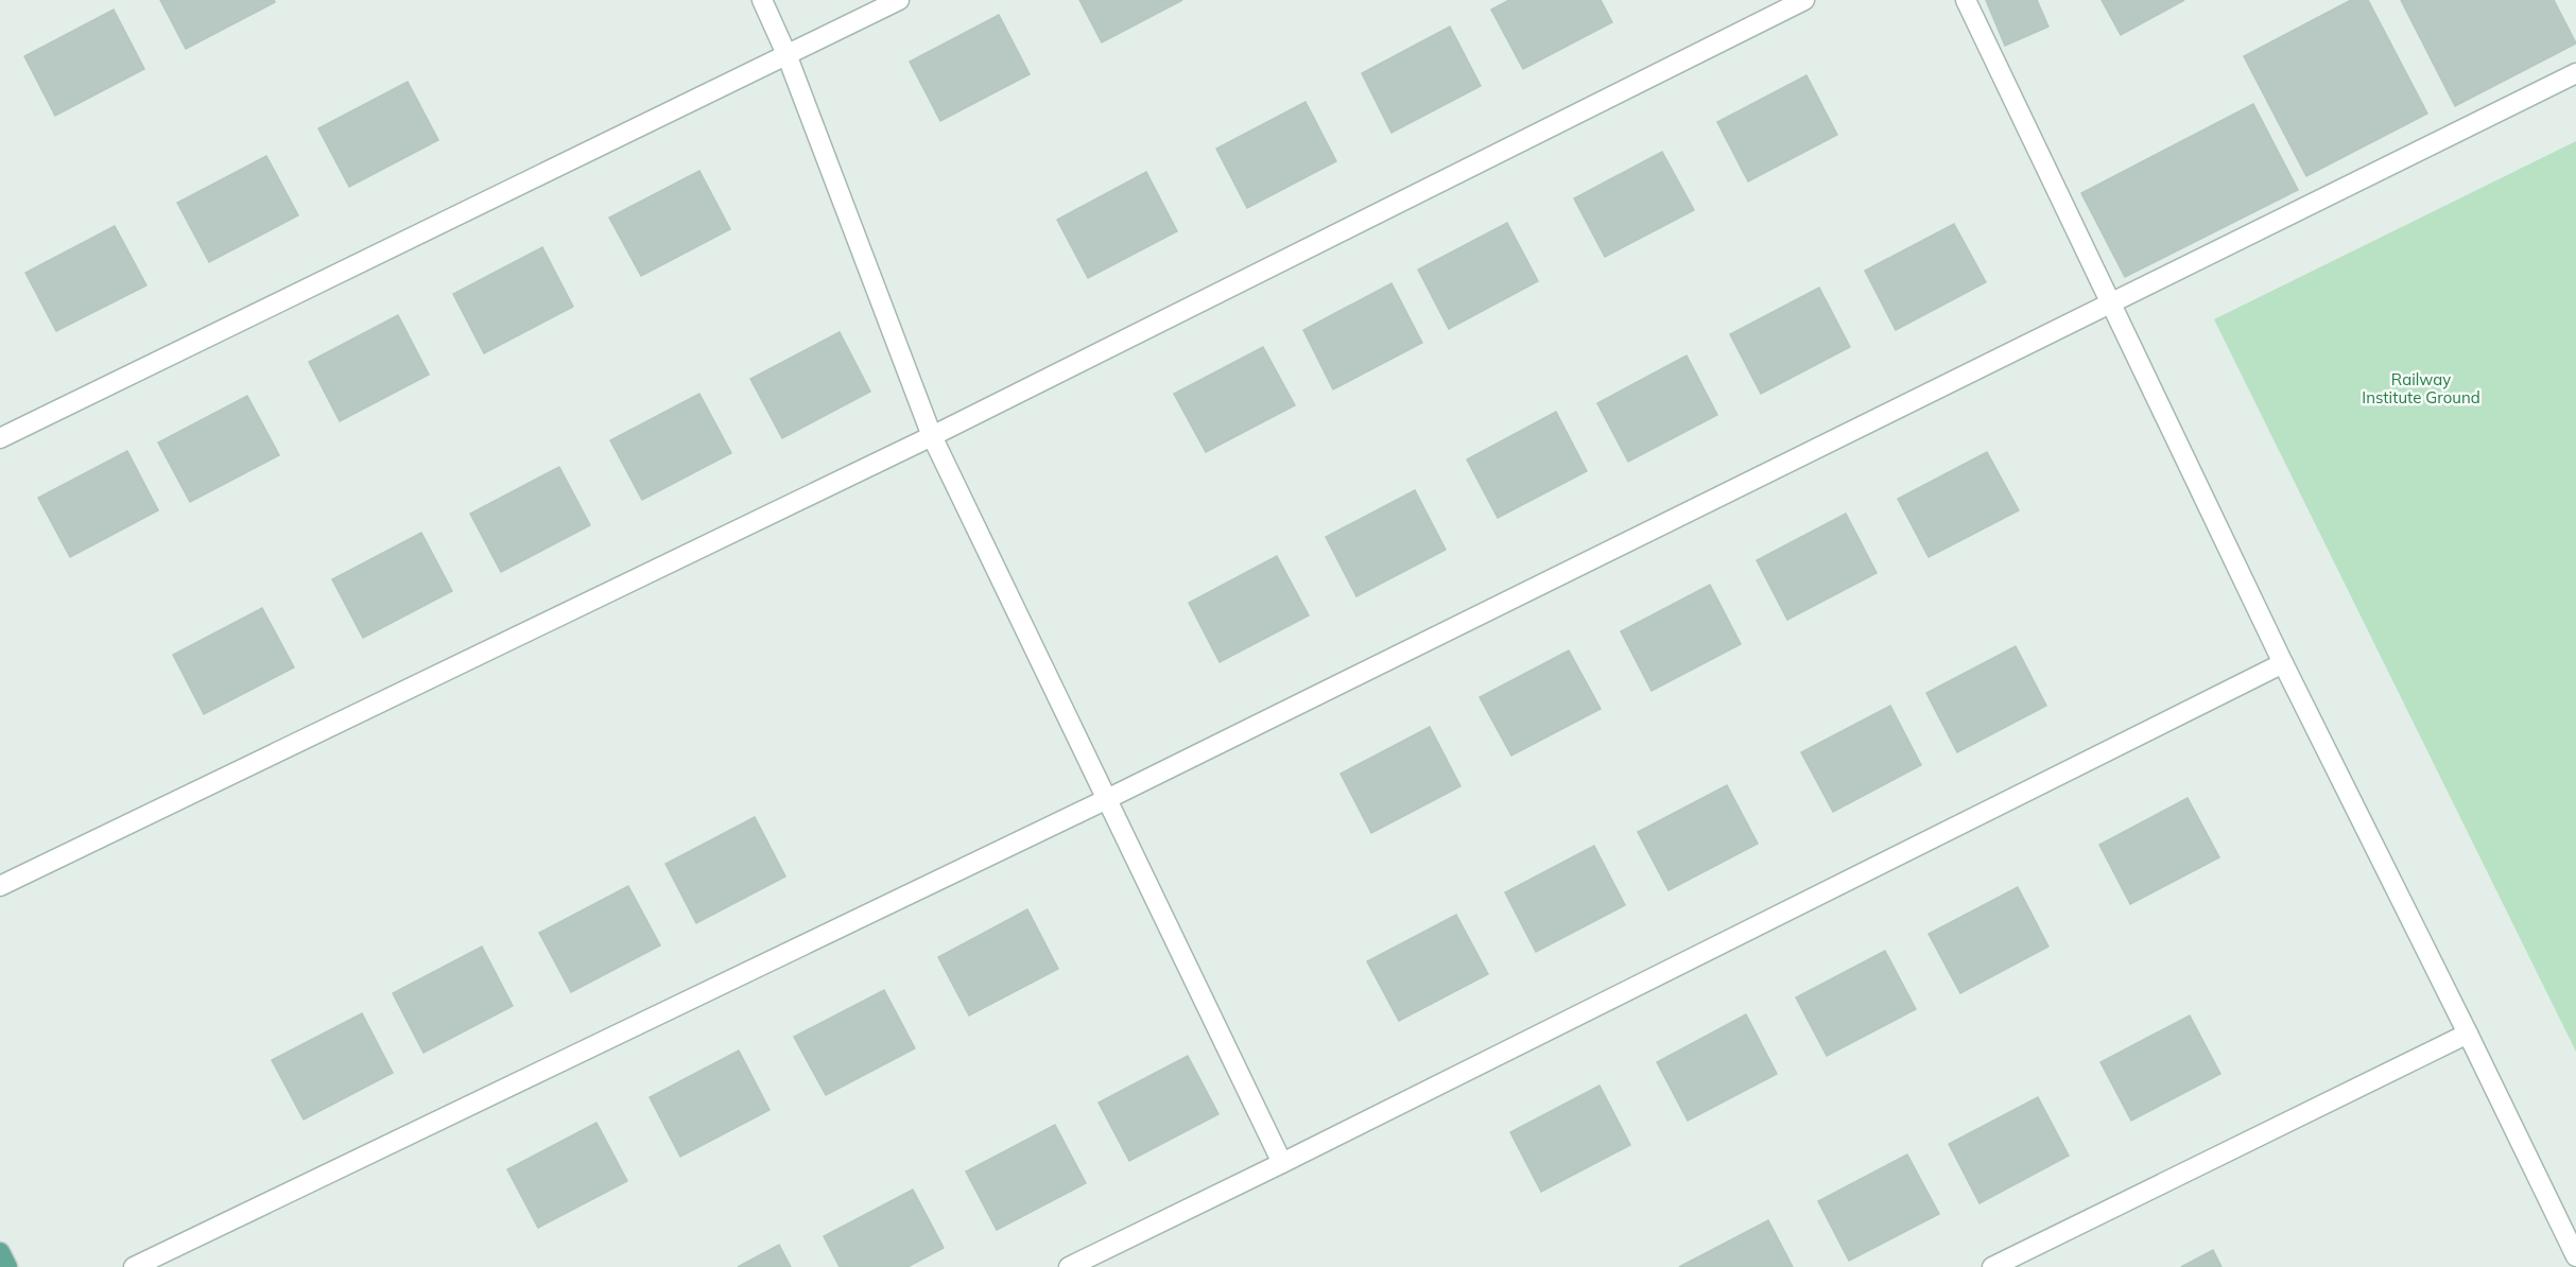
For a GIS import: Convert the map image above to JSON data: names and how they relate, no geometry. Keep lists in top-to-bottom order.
{
  "parks": ["Railway Institute Ground"]
}
